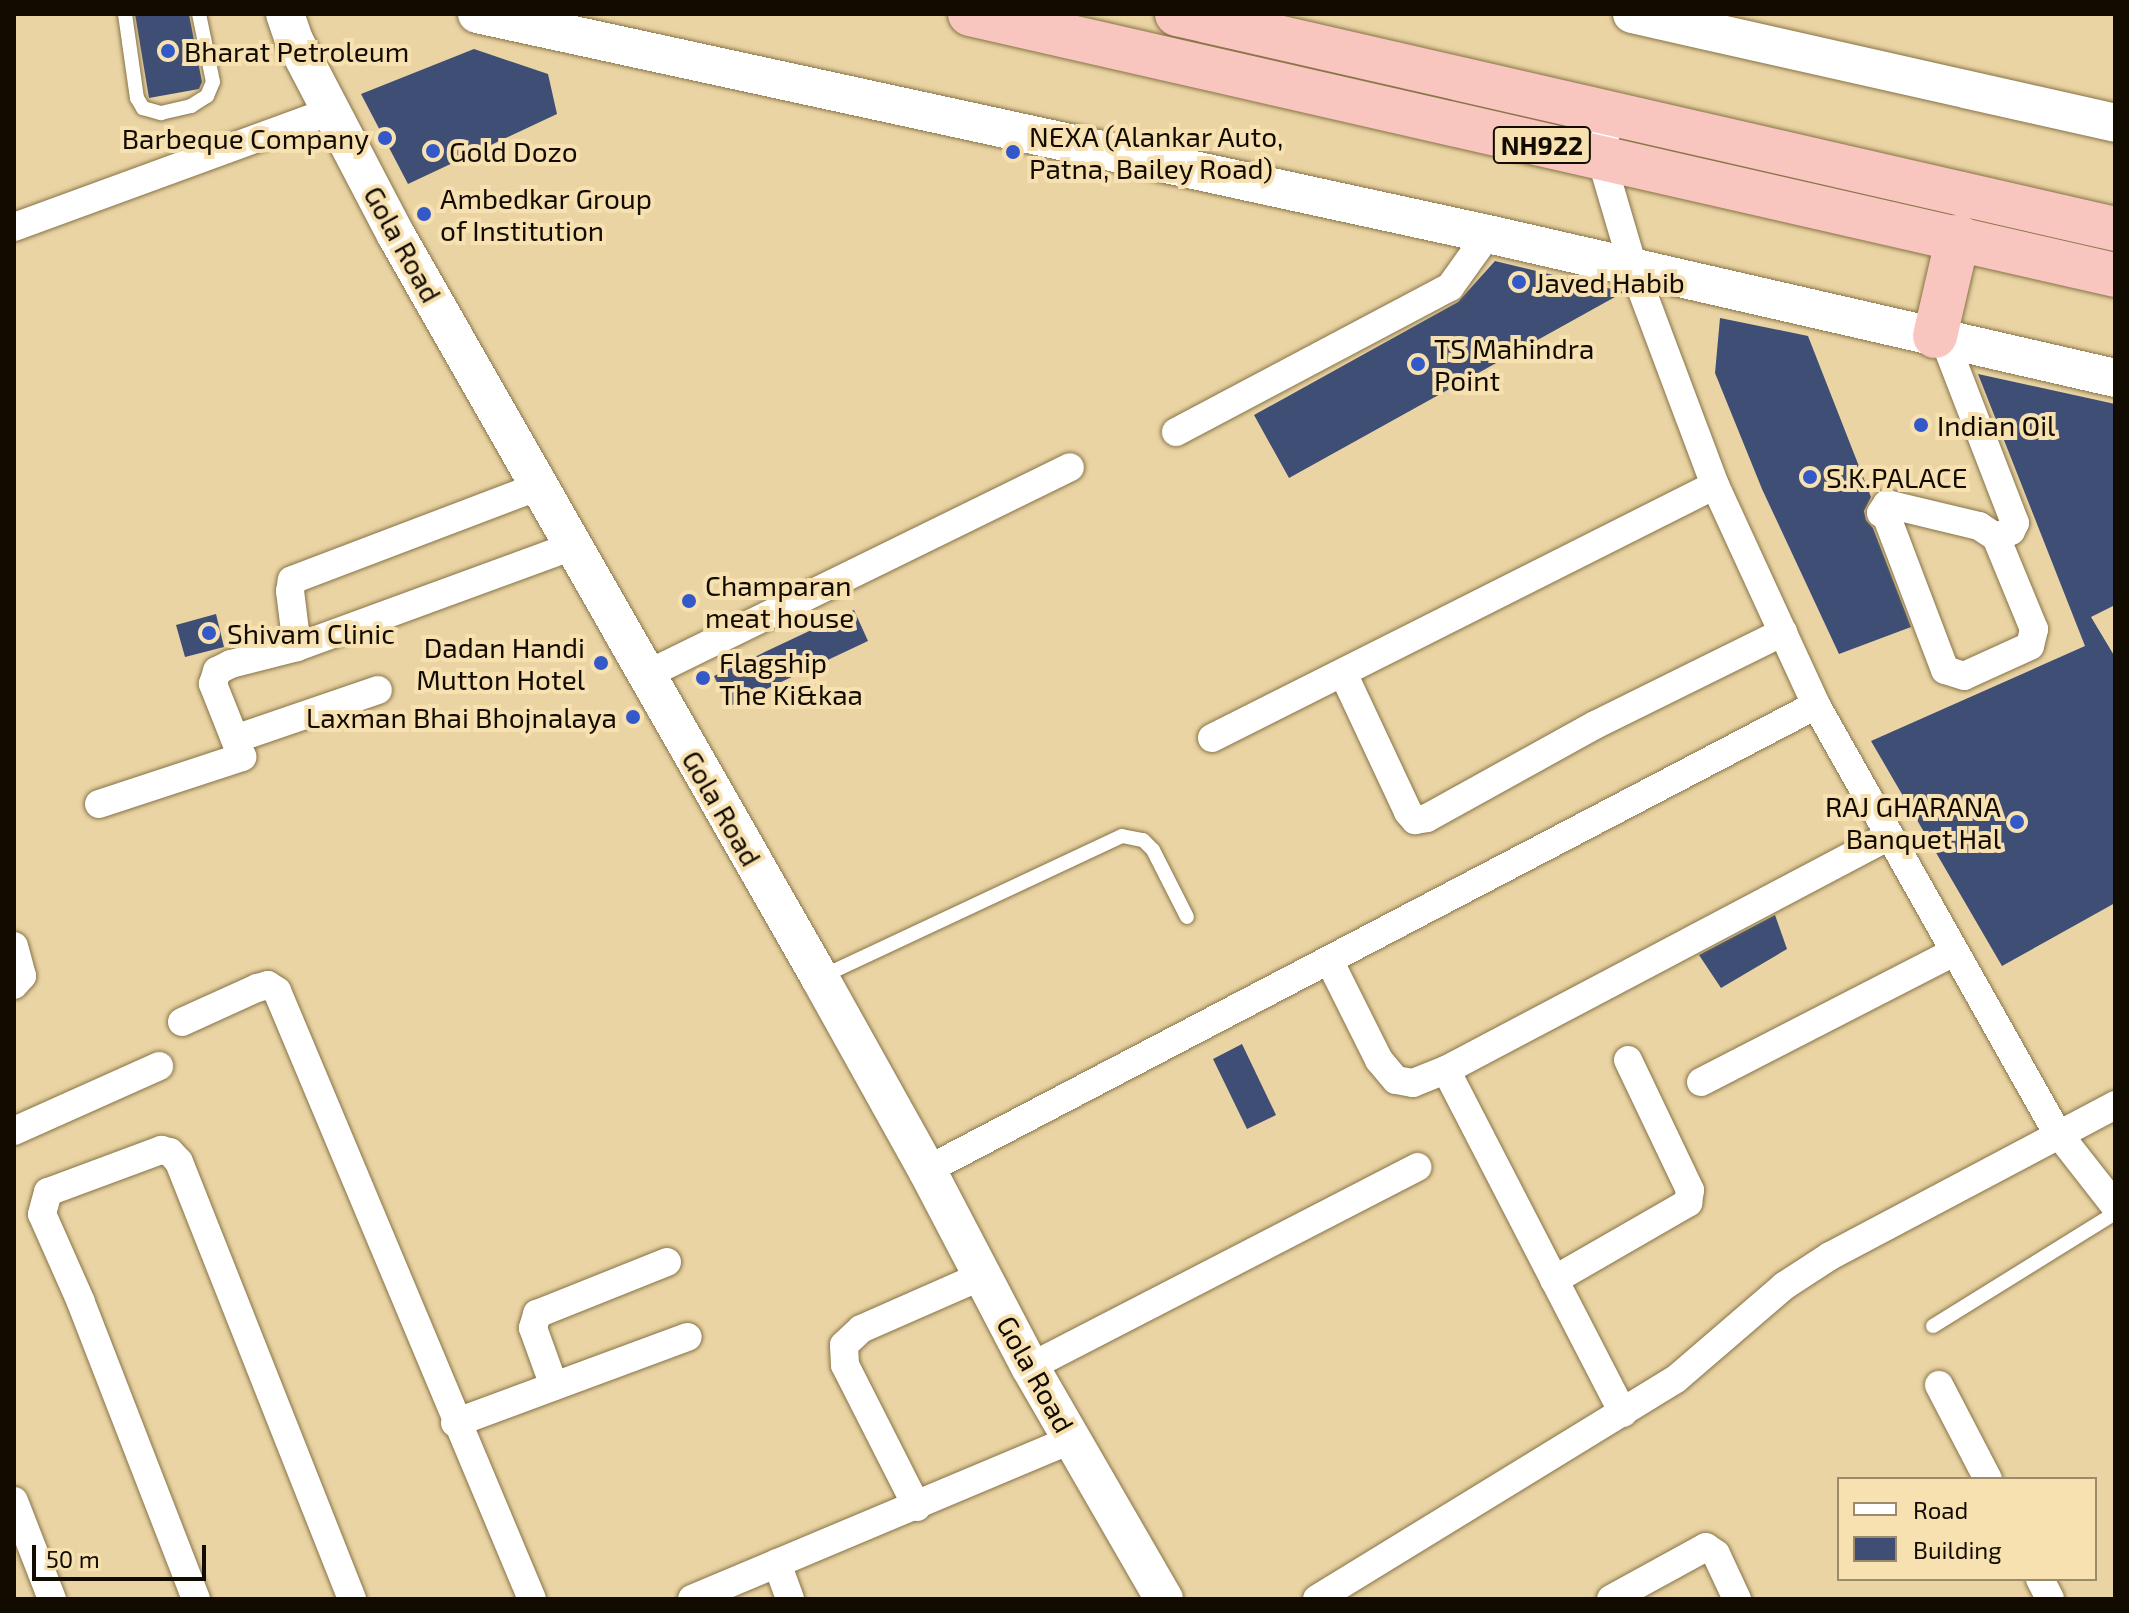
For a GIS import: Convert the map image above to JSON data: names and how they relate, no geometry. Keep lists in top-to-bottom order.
{
  "streets": {
    "highway": ["NH922"],
    "street": ["Gola Road"]
  },
  "places": [
    "Bharat Petroleum",
    "Barbeque Company",
    "Gold Dozo",
    "NEXA (Alankar Auto, Patna, Bailey Road)",
    "Ambedkar Group of Institution",
    "Javed Habib",
    "TS Mahindra Point",
    "Indian Oil",
    "S.K.PALACE",
    "Champaran meat house",
    "Shivam Clinic",
    "Dadan Handi Mutton Hotel",
    "Flagship The Ki&kaa",
    "Laxman Bhai Bhojnalaya",
    "RAJ GHARANA Banquet Hal"
  ],
  "legend": ["Road", "Building"],
  "scale_bar": "50 m"
}
